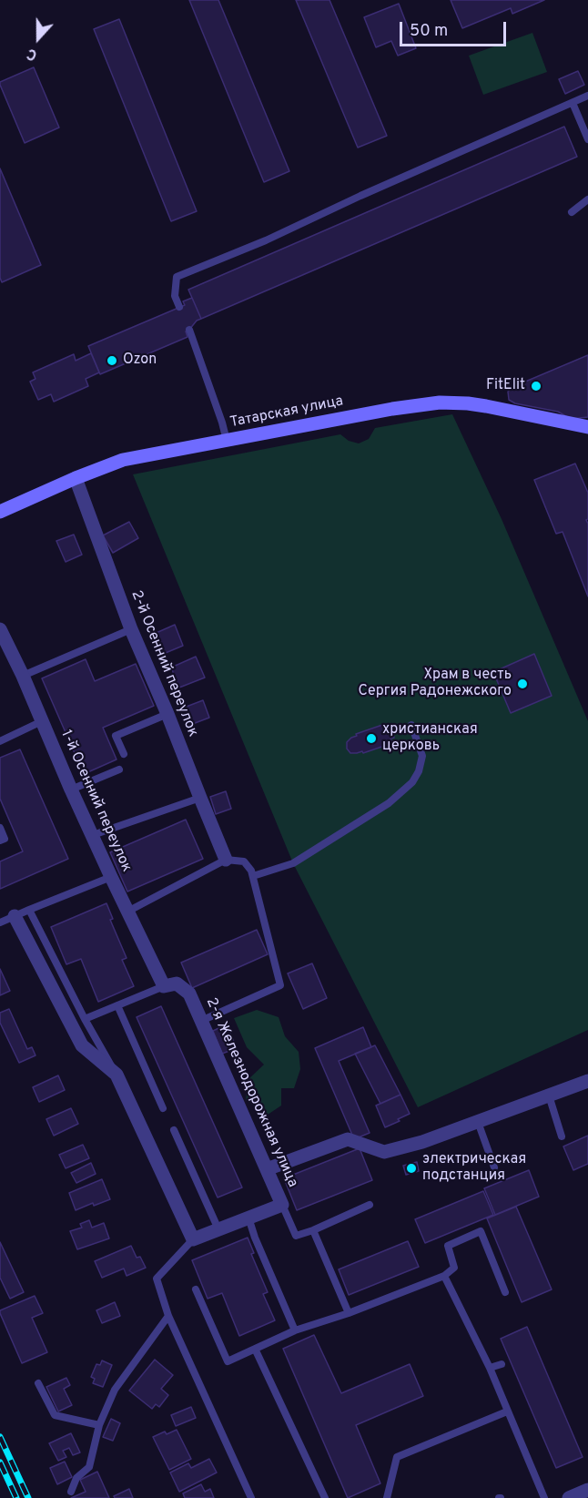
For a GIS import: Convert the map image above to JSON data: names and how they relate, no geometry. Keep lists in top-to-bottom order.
{
  "streets": {
    "street": [
      "Татарская улица",
      "2-й Осенний переулок",
      "1-й Осенний переулок",
      "2-я Железнодорожная улица"
    ]
  },
  "crossings": [
    ["Татарская улица", "2-й Осенний переулок"],
    ["1-й Осенний переулок", "2-я Железнодорожная улица"]
  ],
  "places": [
    "Ozon",
    "FitElit",
    "Храм в честь Сергия Радонежского",
    "христианская церковь",
    "электрическая подстанция"
  ],
  "scale_bar": "50 m",
  "north": "bottom"
}
